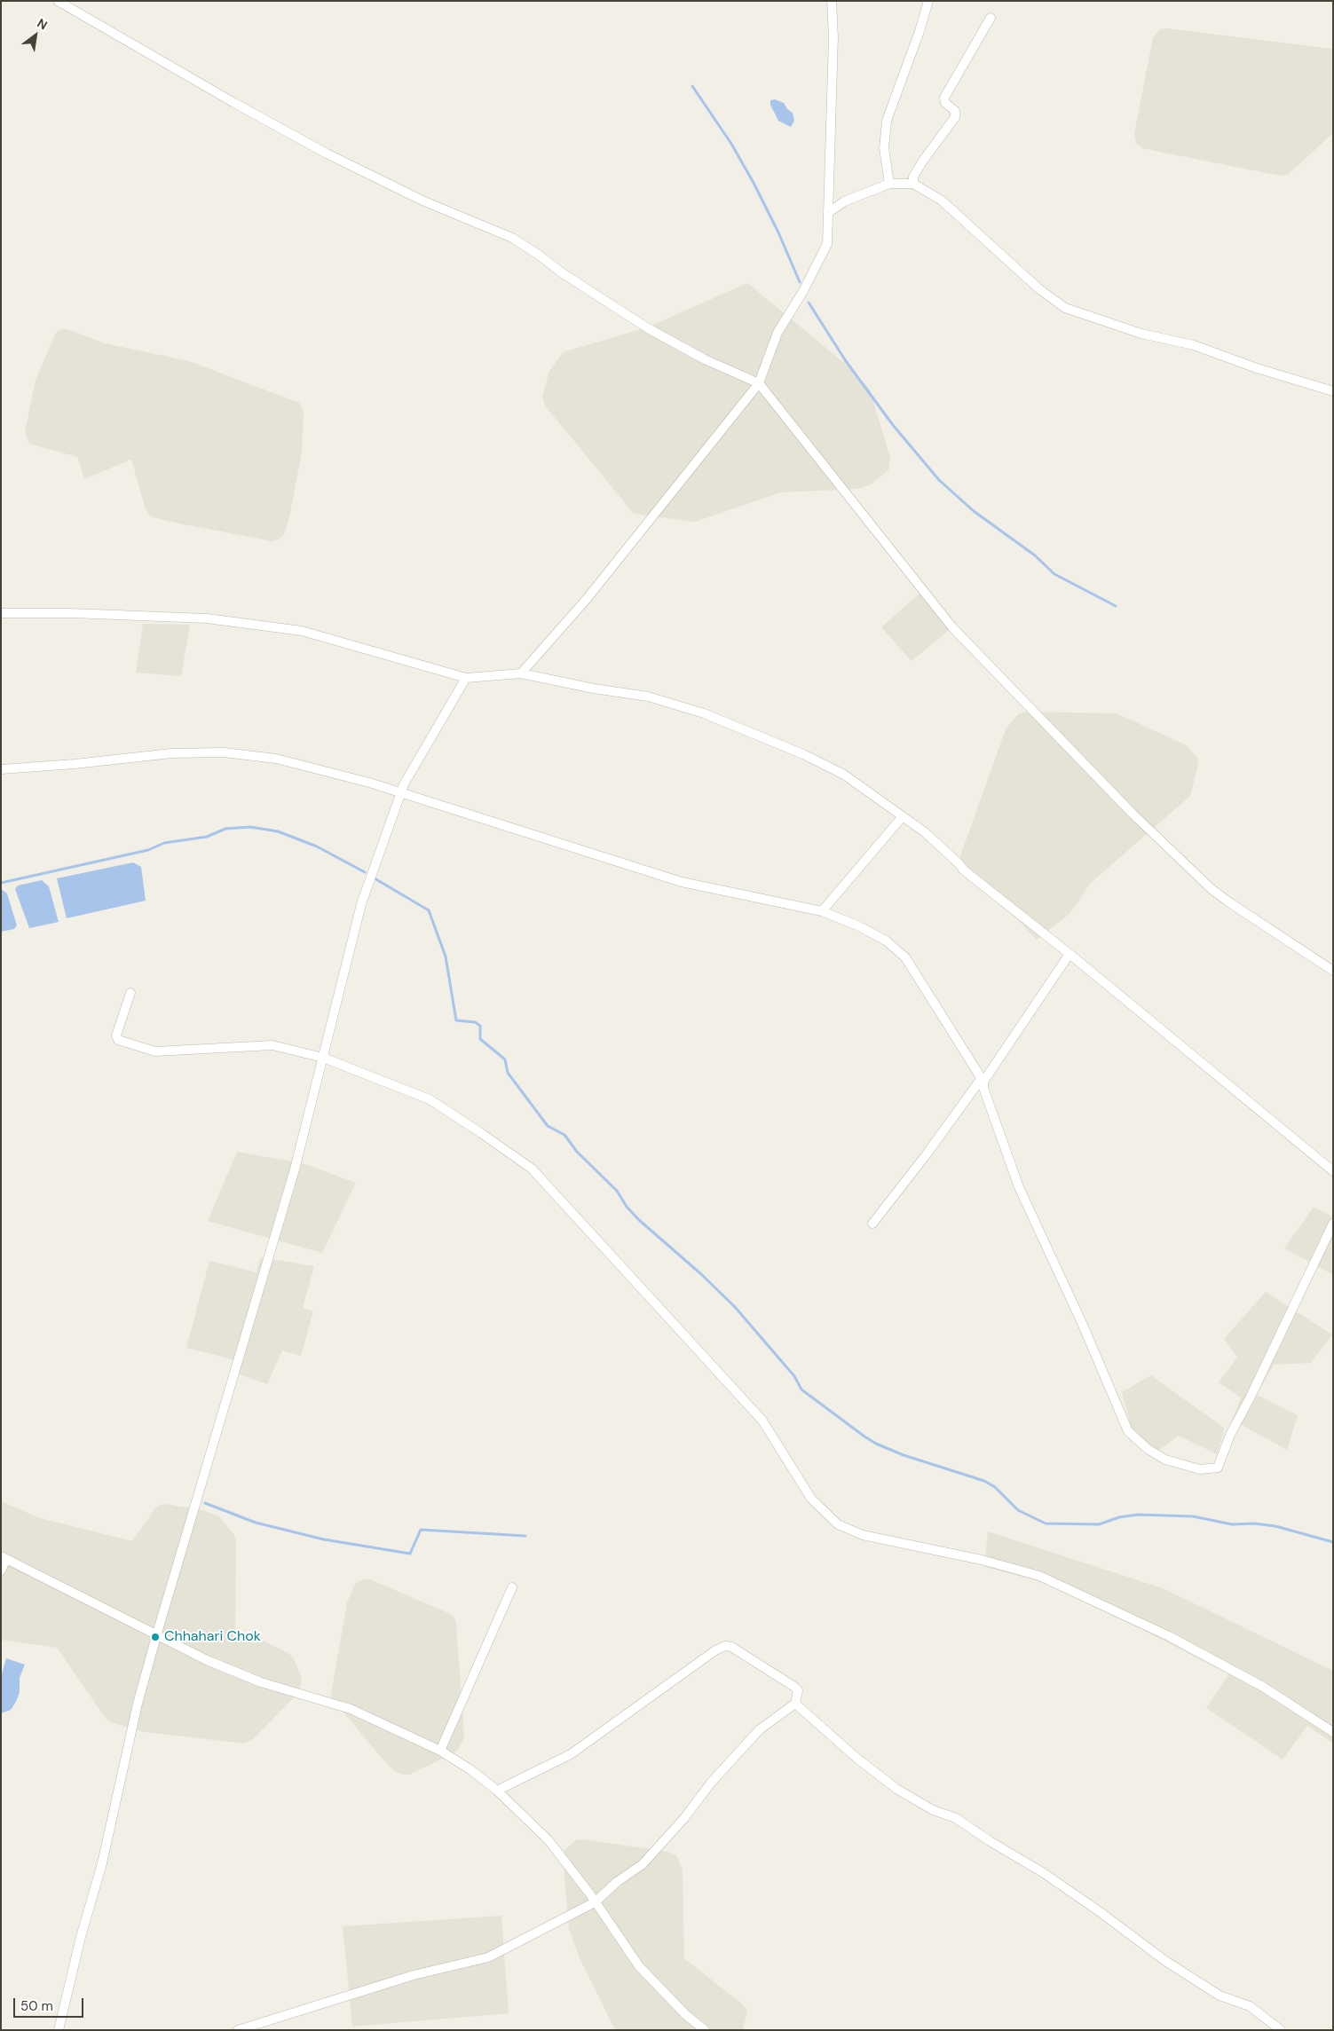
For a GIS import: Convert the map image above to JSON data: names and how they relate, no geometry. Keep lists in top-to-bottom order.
{
  "places": ["Chhahari Chok"],
  "scale_bar": "50 m",
  "north": "top right"
}
